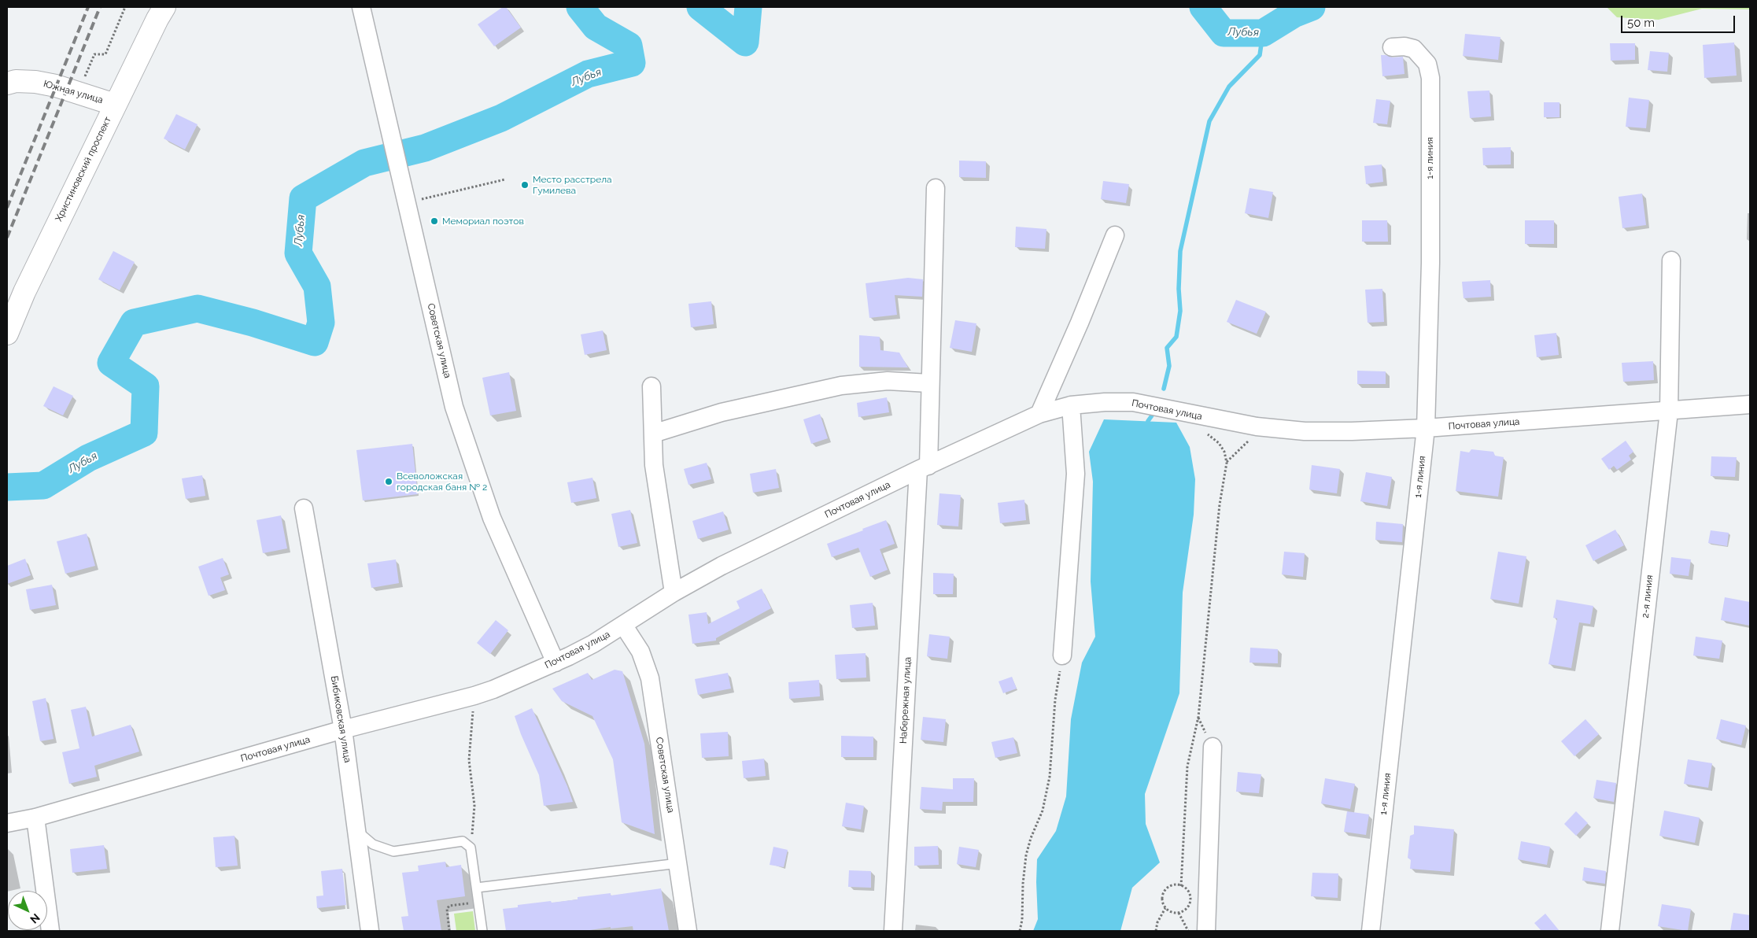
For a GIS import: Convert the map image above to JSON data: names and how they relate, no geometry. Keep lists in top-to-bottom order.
{
  "streets": {
    "street": [
      "Южная улица",
      "1-я линия",
      "Христиновский проспект",
      "Советская улица",
      "Почтовая улица",
      "2-я линия",
      "Набережная улица",
      "Бибиковская улица"
    ]
  },
  "crossings": [
    ["Южная улица", "Христиновский проспект"],
    ["1-я линия", "Почтовая улица"],
    ["Советская улица", "Почтовая улица"],
    ["Почтовая улица", "2-я линия"],
    ["Почтовая улица", "Набережная улица"],
    ["Почтовая улица", "Бибиковская улица"]
  ],
  "water": ["Лубья"],
  "places": ["Место расстрела Гумилева", "Мемориал поэтов", "Всеволожская городская баня № 2"],
  "scale_bar": "50 m",
  "north": "bottom right"
}
